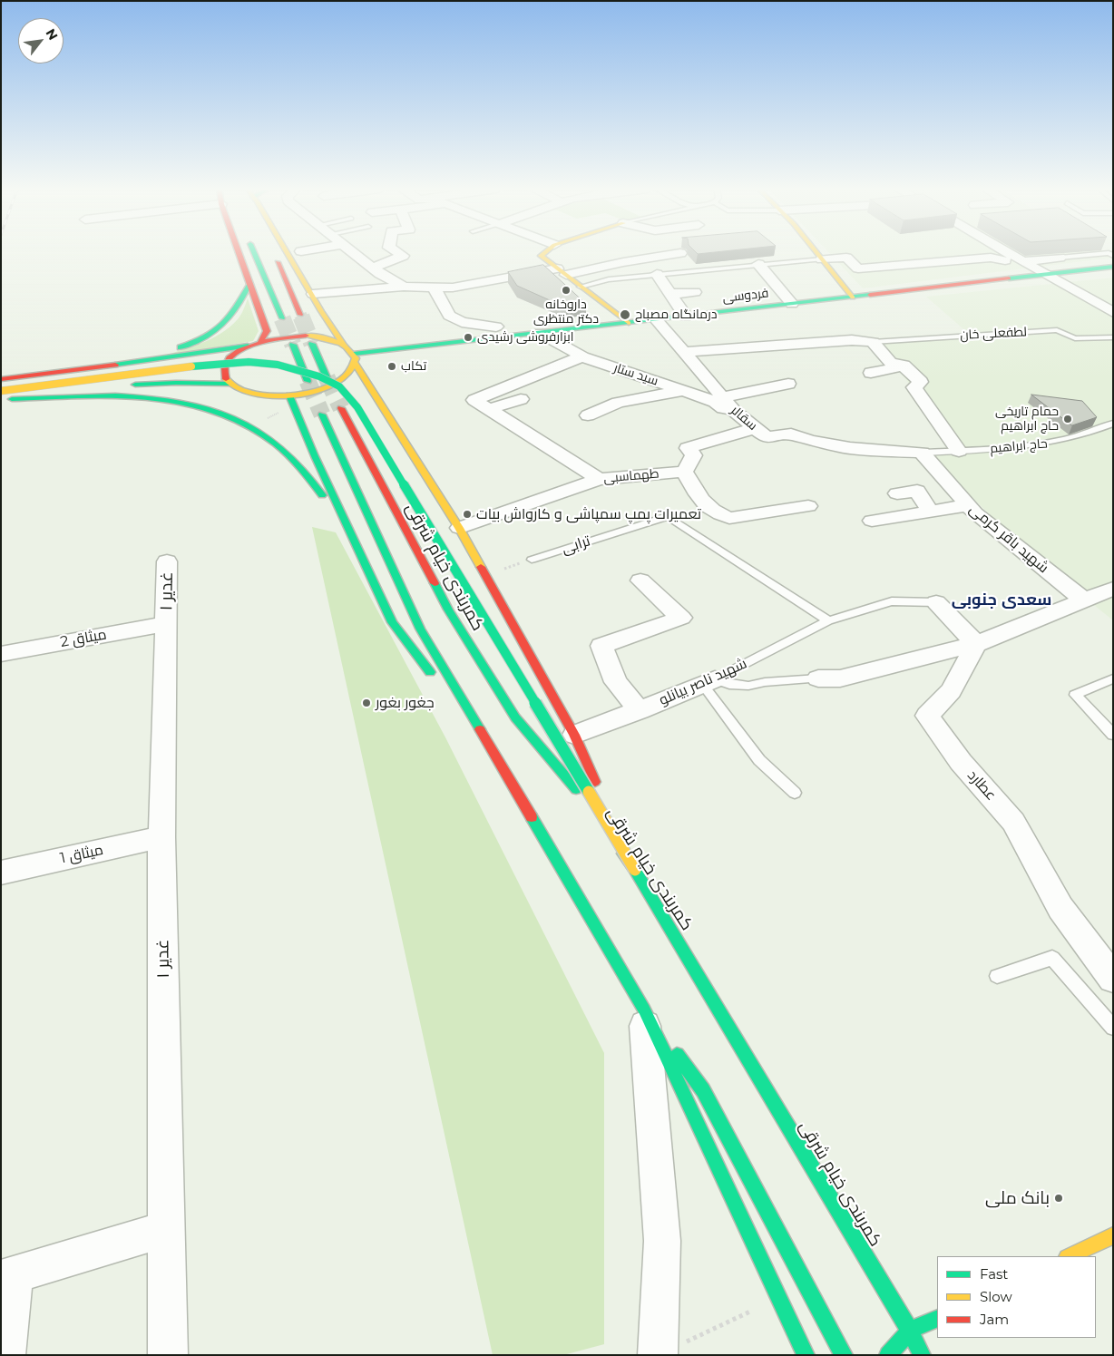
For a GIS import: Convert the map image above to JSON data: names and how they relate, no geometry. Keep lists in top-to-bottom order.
{
  "streets": {
    "main road": ["فردوسی", "کمربندی خیام شرقی"],
    "street": [
      "لطفعلی خان",
      "سید ستار",
      "سقالر",
      "طهماسبی",
      "شهید باقر کرمی",
      "غدیر ۱",
      "میثاق 2",
      "شهید ناصر بیانلو",
      "عطارد",
      "میثاق 1"
    ],
    "lane": ["حاج ابراهیم", "ترابی"]
  },
  "crossings": [
    ["فردوسی", "سید ستار"],
    ["فردوسی", "سقالر"],
    ["لطفعلی خان", "سقالر"],
    ["سید ستار", "سقالر"],
    ["سقالر", "حاج ابراهیم"],
    ["سقالر", "شهید باقر کرمی"],
    ["حاج ابراهیم", "شهید باقر کرمی"],
    ["ترابی", "شهید ناصر بیانلو"],
    ["غدیر ۱", "میثاق 2"],
    ["غدیر ۱", "میثاق 1"]
  ],
  "districts": ["سعدی جنوبی"],
  "places": [
    "داروخانه دکتر منتظری",
    "درمانگاه مصباح",
    "ابزارفروشی رشیدی",
    "تکاب",
    "حمام تاریخی حاج ابراهیم",
    "تعمیرات پمپ سمپاشی و کارواش بیات",
    "جغور بغور",
    "بانک ملی"
  ],
  "legend": ["Fast", "Slow", "Jam"],
  "north": "top right"
}
